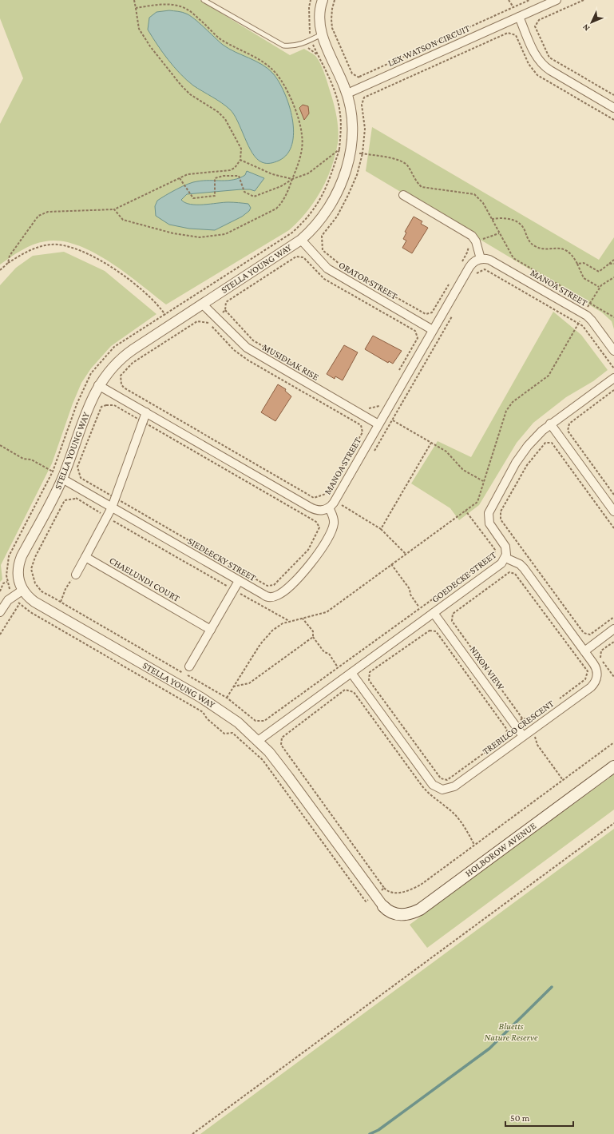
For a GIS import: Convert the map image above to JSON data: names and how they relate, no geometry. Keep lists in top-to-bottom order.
{
  "streets": {
    "main road": ["HOLBOROW AVENUE"],
    "street": [
      "LEX WATSON CIRCUIT",
      "STELLA YOUNG WAY",
      "ORATOR STREET",
      "MANOA STREET",
      "MUSIDLAK RISE",
      "SIEDLECKY STREET",
      "GOEDECKE STREET",
      "CHAELUNDI COURT",
      "NIXON VIEW",
      "TREBILCO CRESCENT"
    ]
  },
  "crossings": [
    ["LEX WATSON CIRCUIT", "STELLA YOUNG WAY"],
    ["STELLA YOUNG WAY", "ORATOR STREET"],
    ["STELLA YOUNG WAY", "MANOA STREET"],
    ["STELLA YOUNG WAY", "MUSIDLAK RISE"],
    ["STELLA YOUNG WAY", "SIEDLECKY STREET"],
    ["STELLA YOUNG WAY", "GOEDECKE STREET"],
    ["STELLA YOUNG WAY", "HOLBOROW AVENUE"],
    ["ORATOR STREET", "MANOA STREET"],
    ["MANOA STREET", "MUSIDLAK RISE"],
    ["MANOA STREET", "SIEDLECKY STREET"],
    ["GOEDECKE STREET", "NIXON VIEW"],
    ["GOEDECKE STREET", "TREBILCO CRESCENT"],
    ["NIXON VIEW", "TREBILCO CRESCENT"]
  ],
  "parks": ["Bluetts Nature Reserve"],
  "scale_bar": "50 m",
  "north": "bottom left"
}
